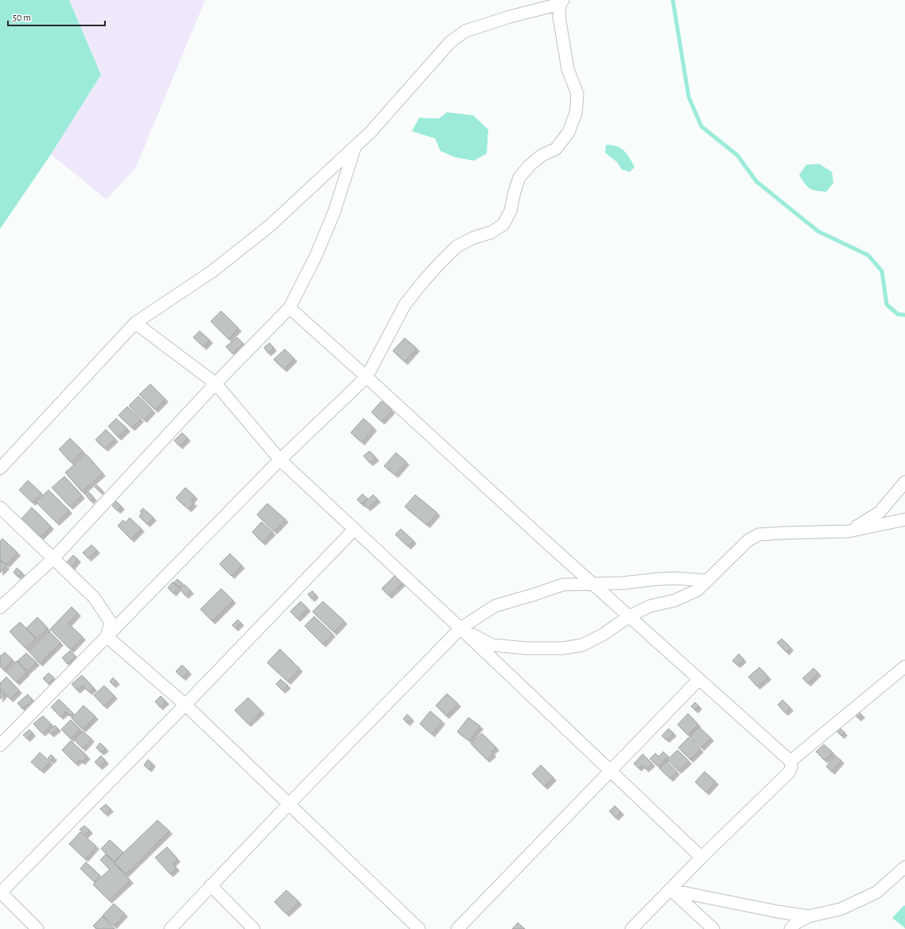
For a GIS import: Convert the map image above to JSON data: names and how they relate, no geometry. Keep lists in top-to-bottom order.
{
  "scale_bar": "50 m"
}
